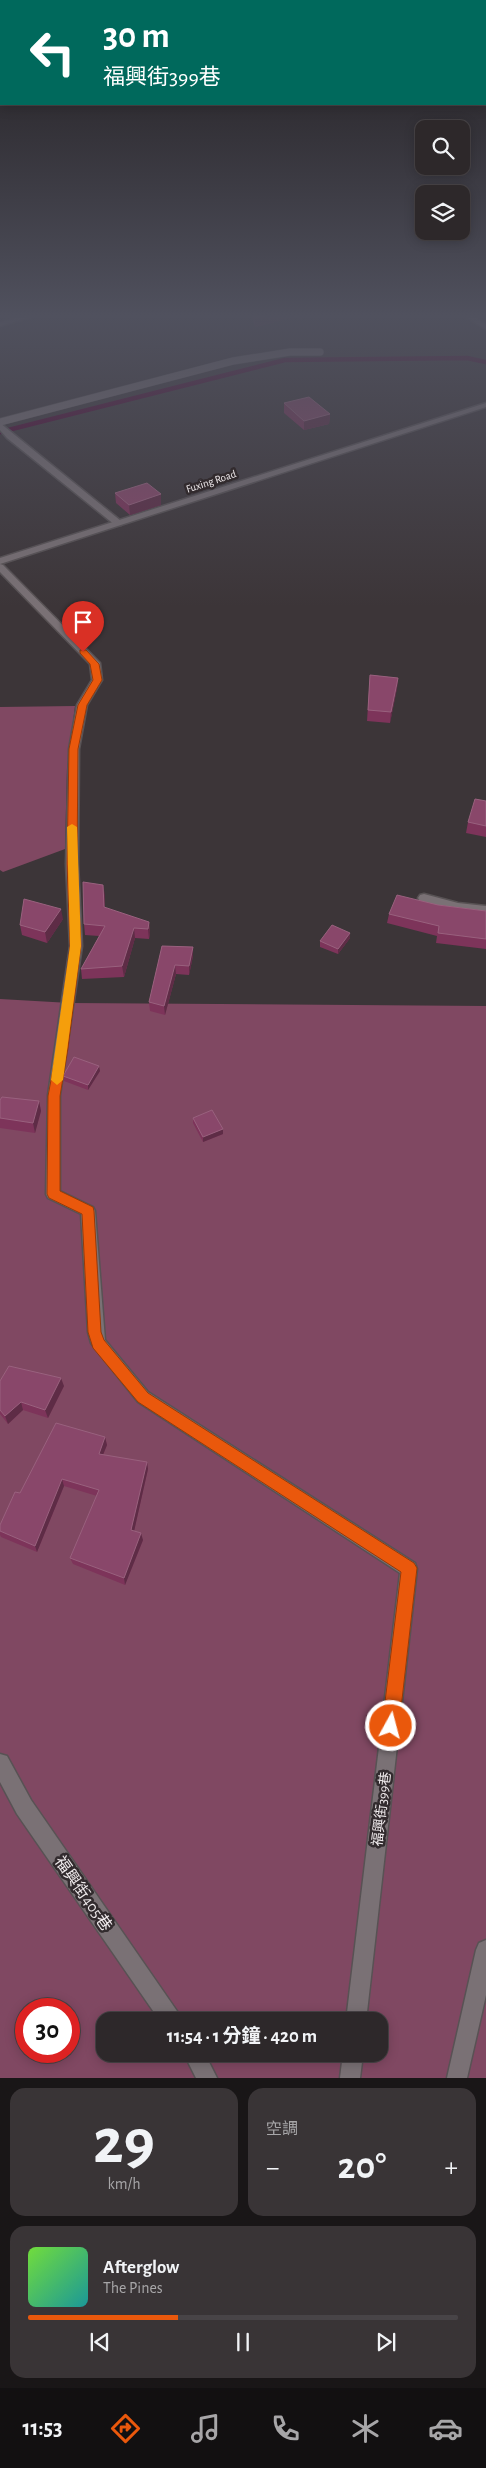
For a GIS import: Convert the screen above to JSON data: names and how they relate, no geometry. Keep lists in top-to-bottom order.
{
  "streets": {
    "street": ["Fuxing Road", "福興街399巷", "福興街405巷"]
  },
  "page": {
    "turn": ["30 m", "福興街399巷"],
    "limit": "30",
    "trip": "11:54 · 1 分鐘 · 420 m",
    "tile": [
      ["29", "km/h"],
      "空調"
    ],
    "heat": ["−", "20°", "+"],
    "song": ["Afterglow", "The Pines"],
    "tabs": "11:53"
  }
}
